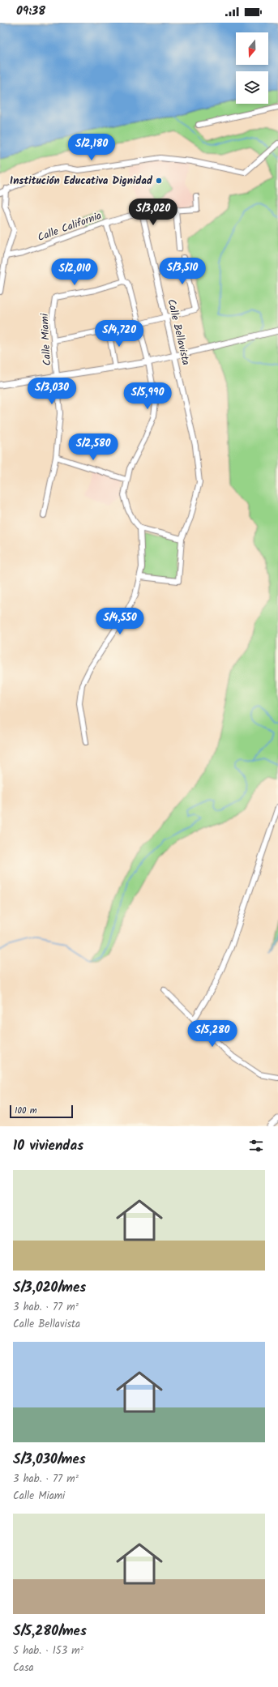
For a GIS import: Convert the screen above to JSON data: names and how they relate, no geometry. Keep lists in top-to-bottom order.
{
  "streets": {
    "street": ["Calle California", "Calle Bellavista", "Calle Miami"]
  },
  "crossings": [
    ["Calle California", "Calle Bellavista"]
  ],
  "places": ["Institución Educativa Dignidad"],
  "scale_bar": "100 m",
  "north": "bottom",
  "page": {
    "status": "09:38",
    "price": [
      "S/2,180",
      "S/3,020",
      "S/3,510",
      "S/2,010",
      "S/4,720",
      "S/3,030",
      "S/5,990",
      "S/2,580",
      "S/4,550",
      "S/5,280"
    ],
    "scale": "100 m",
    "heading": "10 viviendas",
    "list": [
      {
        "name": "S/3,020/mes",
        "note": "3 hab. · 77 m² · Calle Bellavista"
      },
      {
        "name": "S/3,030/mes",
        "note": "3 hab. · 77 m² · Calle Miami"
      },
      {
        "name": "S/5,280/mes",
        "note": "5 hab. · 153 m² · Casa"
      }
    ]
  }
}
